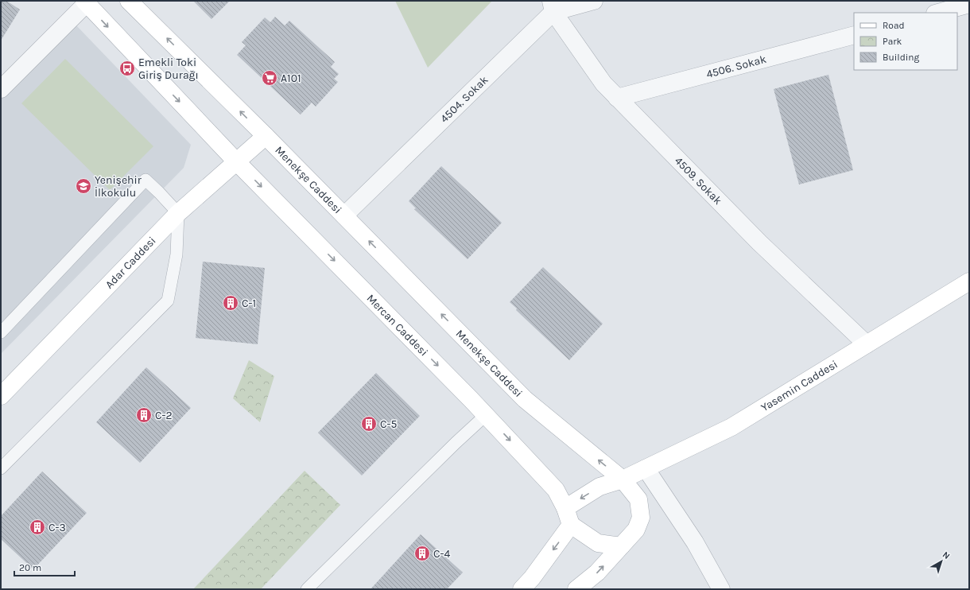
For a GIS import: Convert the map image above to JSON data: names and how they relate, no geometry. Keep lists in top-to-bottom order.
{
  "streets": {
    "street": [
      "4506. Sokak",
      "4504. Sokak",
      "Menekşe Caddesi",
      "4509. Sokak",
      "Adar Caddesi",
      "Mercan Caddesi",
      "Yasemin Caddesi"
    ]
  },
  "crossings": [
    ["4506. Sokak", "4509. Sokak"],
    ["4504. Sokak", "Menekşe Caddesi"],
    ["4504. Sokak", "4509. Sokak"],
    ["Menekşe Caddesi", "Adar Caddesi"],
    ["Menekşe Caddesi", "Mercan Caddesi"],
    ["Menekşe Caddesi", "Yasemin Caddesi"],
    ["4509. Sokak", "Yasemin Caddesi"],
    ["Adar Caddesi", "Mercan Caddesi"],
    ["Mercan Caddesi", "Yasemin Caddesi"]
  ],
  "one_way": ["Menekşe Caddesi", "Mercan Caddesi"],
  "places": {
    "bus stop": ["Emekli Toki Giriş Durağı"],
    "supermarket": ["A101"],
    "school or university": ["Yenişehir İlkokulu"],
    "building": [
      "C-1",
      "C-2",
      "C-5",
      "C-3",
      "C-4"
    ]
  },
  "legend": ["Road", "Park", "Building"],
  "scale_bar": "20 m",
  "north": "top right"
}
